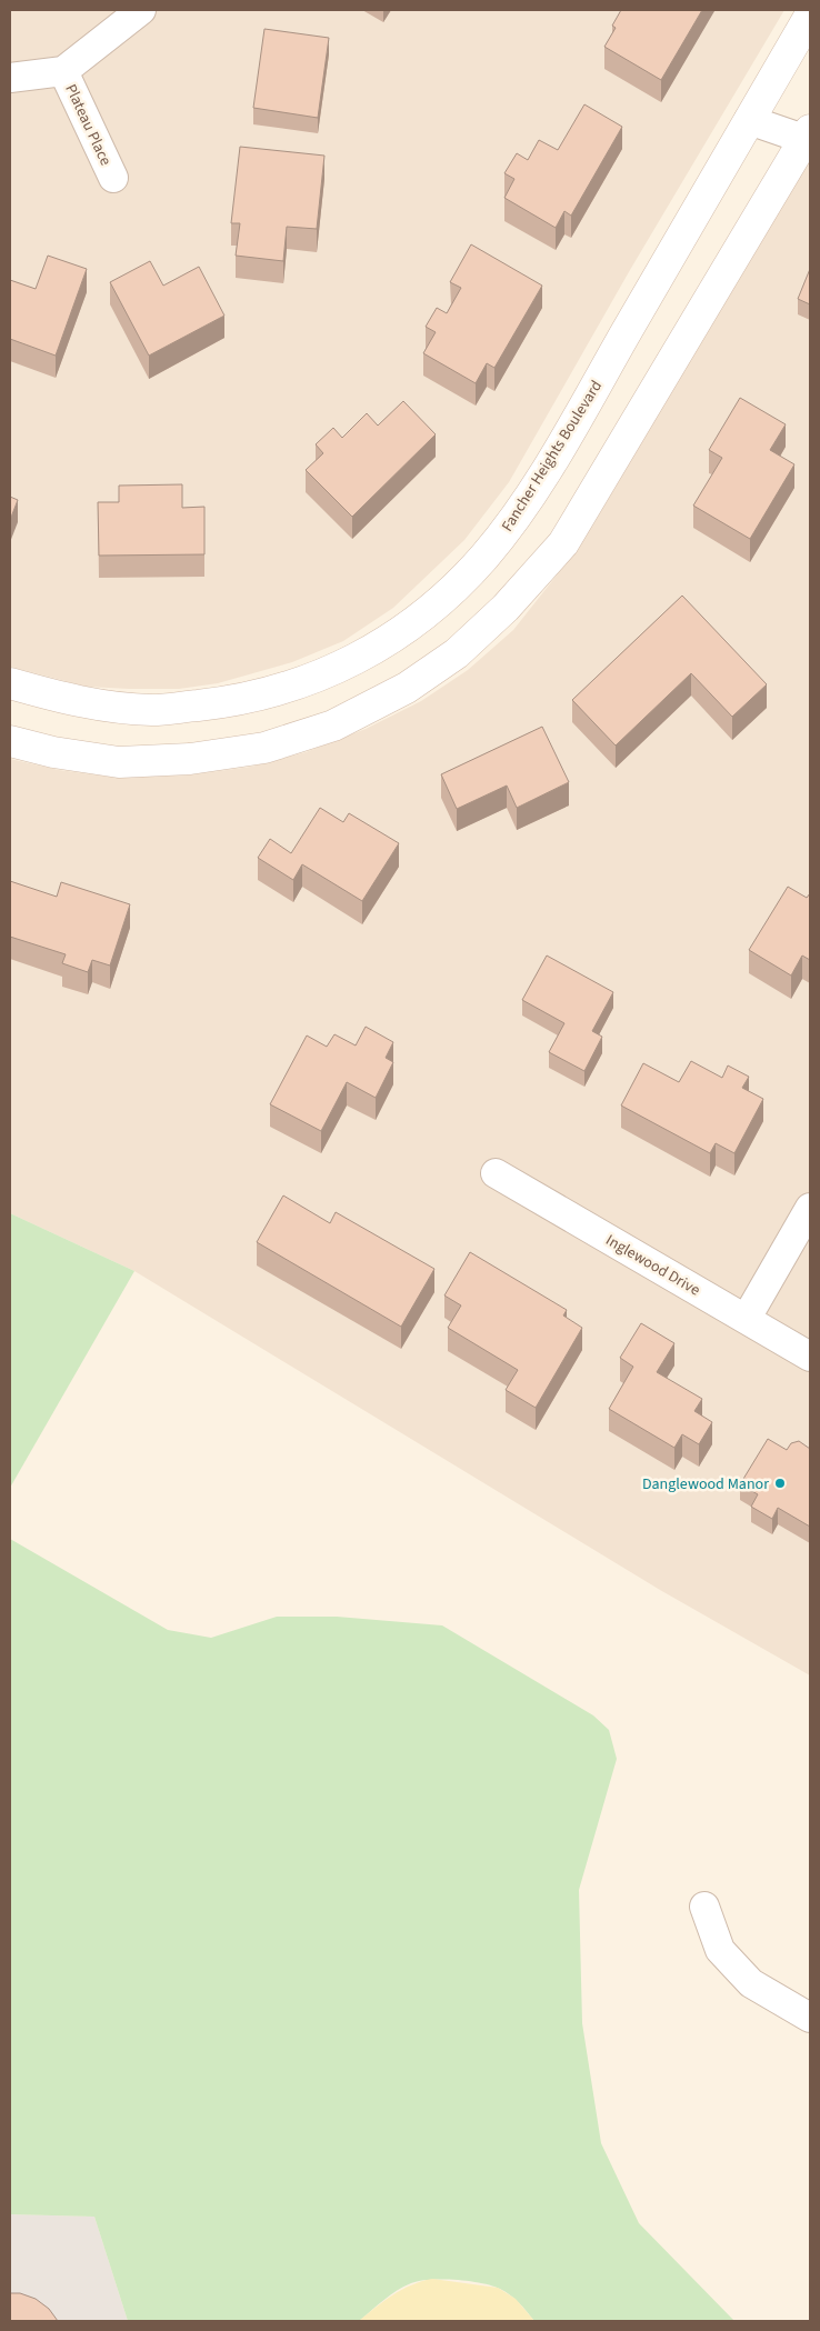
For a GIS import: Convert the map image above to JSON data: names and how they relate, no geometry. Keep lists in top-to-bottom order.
{
  "streets": {
    "street": ["Plateau Place", "Fancher Heights Boulevard", "Inglewood Drive"]
  },
  "places": ["Danglewood Manor"]
}
